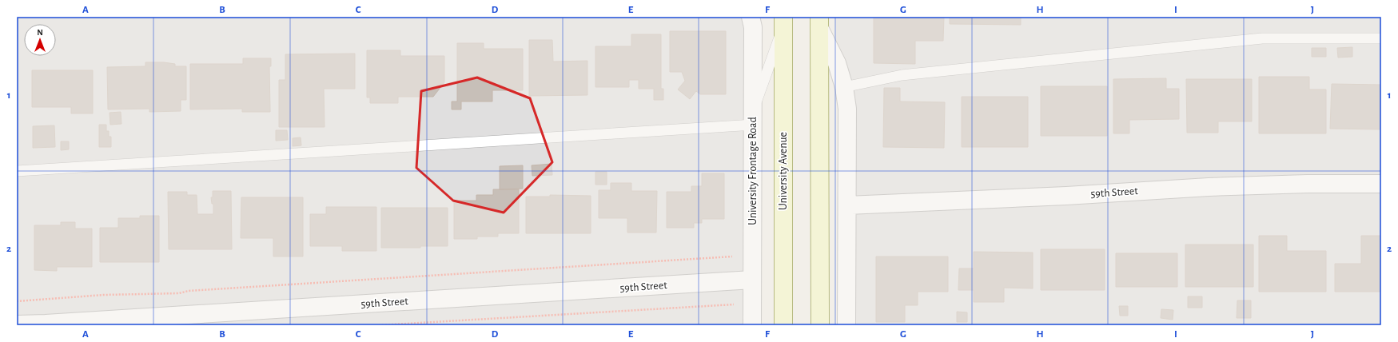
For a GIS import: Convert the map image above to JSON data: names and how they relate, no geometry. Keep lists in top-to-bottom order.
{
  "streets": {
    "main road": ["University Avenue"],
    "street": ["University Frontage Road", "59th Street"]
  },
  "crossings": [
    ["University Frontage Road", "59th Street"]
  ],
  "north": "top",
  "grid": {
    "columns": [
      "A",
      "B",
      "C",
      "D",
      "E",
      "F",
      "G",
      "H",
      "I",
      "J"
    ],
    "rows": ["1", "2"]
  }
}
